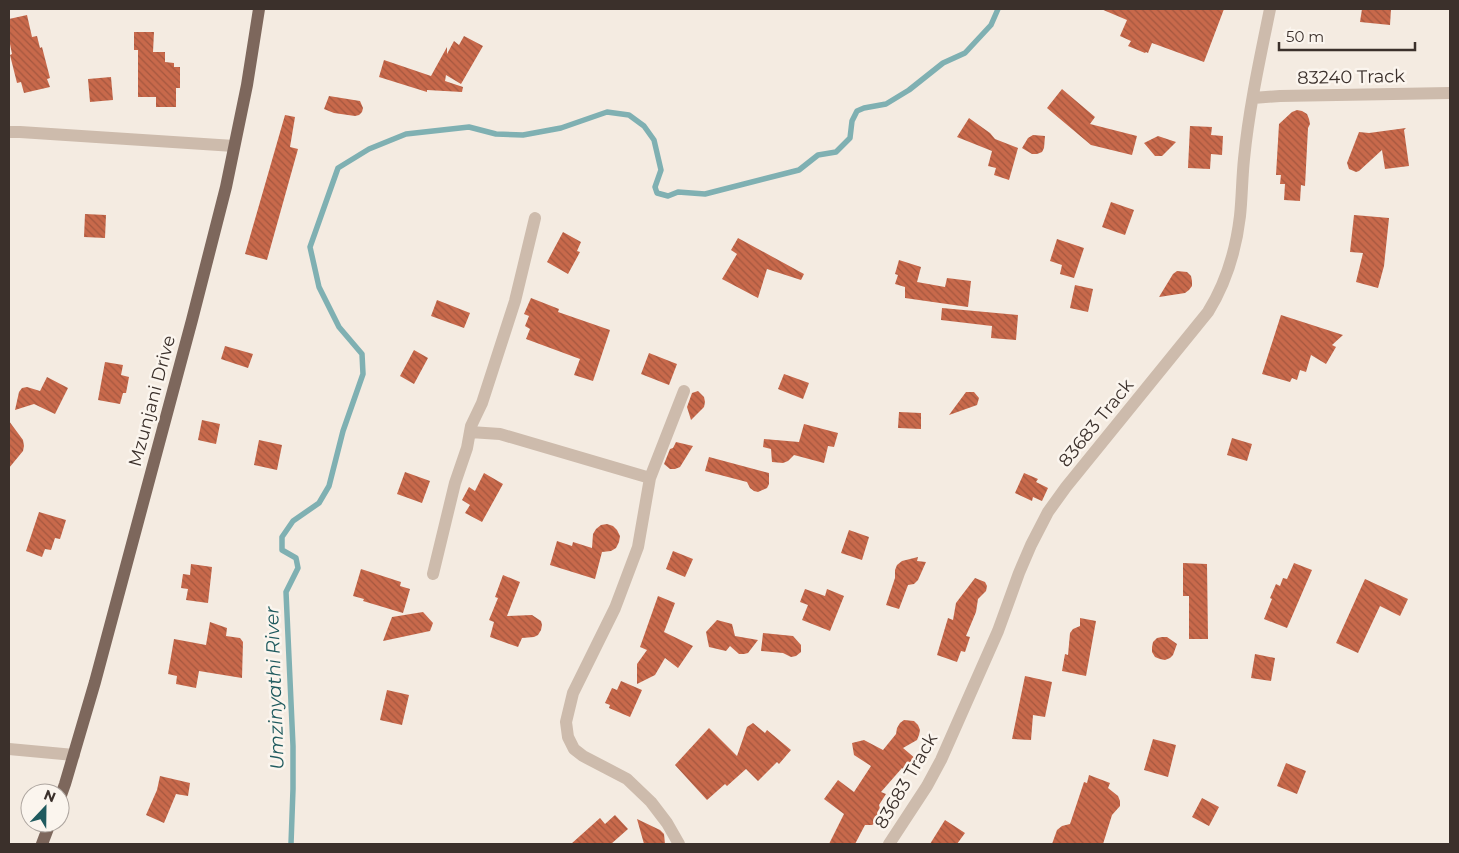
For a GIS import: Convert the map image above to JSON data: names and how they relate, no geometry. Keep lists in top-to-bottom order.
{
  "streets": {
    "main road": ["Mzunjani Drive"],
    "street": ["83240 Track", "83683 Track"]
  },
  "crossings": [
    ["83240 Track", "83683 Track"]
  ],
  "water": ["Umzinyathi River"],
  "scale_bar": "50 m",
  "north": "top"
}
